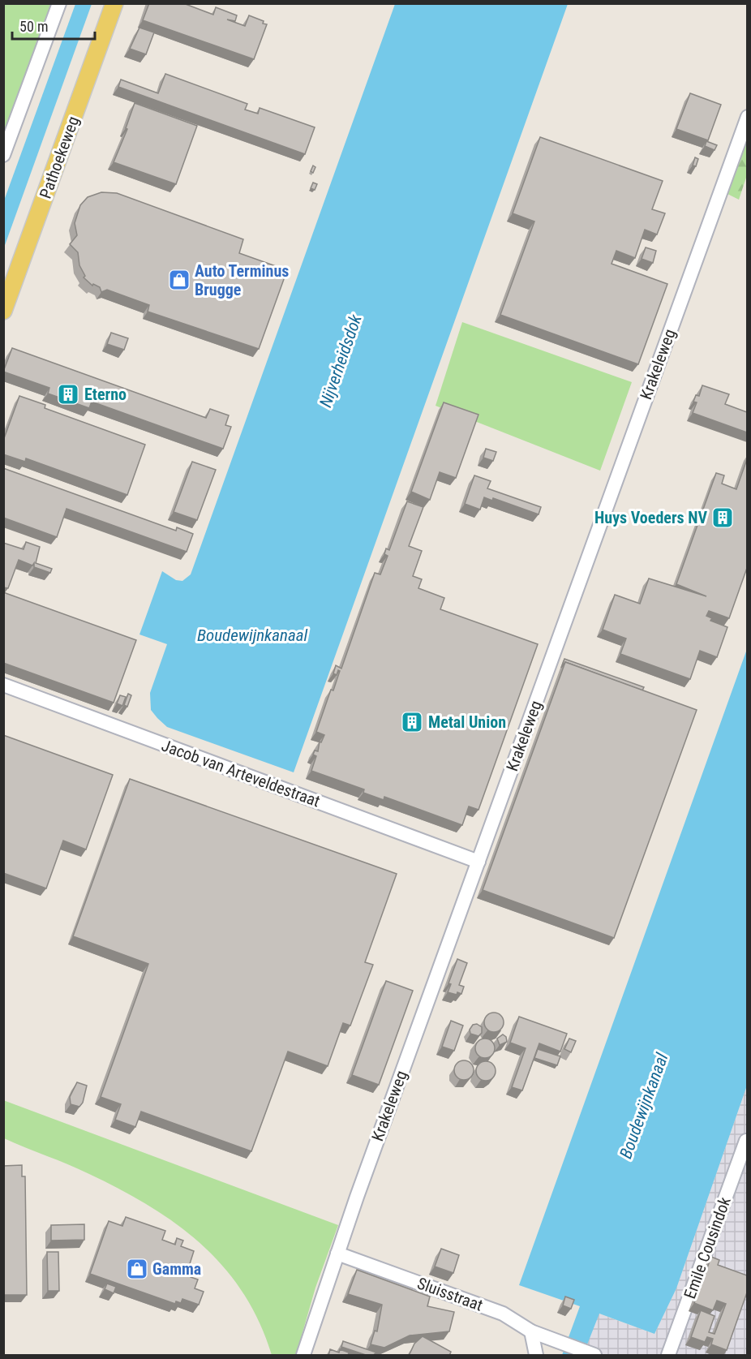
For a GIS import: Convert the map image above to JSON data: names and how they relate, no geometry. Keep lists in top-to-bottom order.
{
  "streets": {
    "main road": ["Pathoekeweg"],
    "street": [
      "Krakeleweg",
      "Jacob van Arteveldestraat",
      "Emile Cousindok",
      "Sluisstraat"
    ]
  },
  "crossings": [
    ["Krakeleweg", "Jacob van Arteveldestraat"],
    ["Krakeleweg", "Sluisstraat"]
  ],
  "water": ["Nijverheidsdok", "Boudewijnkanaal"],
  "places": {
    "shop": ["Auto Terminus Brugge", "Gamma"],
    "building": ["Eterno", "Huys Voeders NV", "Metal Union"]
  },
  "scale_bar": "50 m"
}
